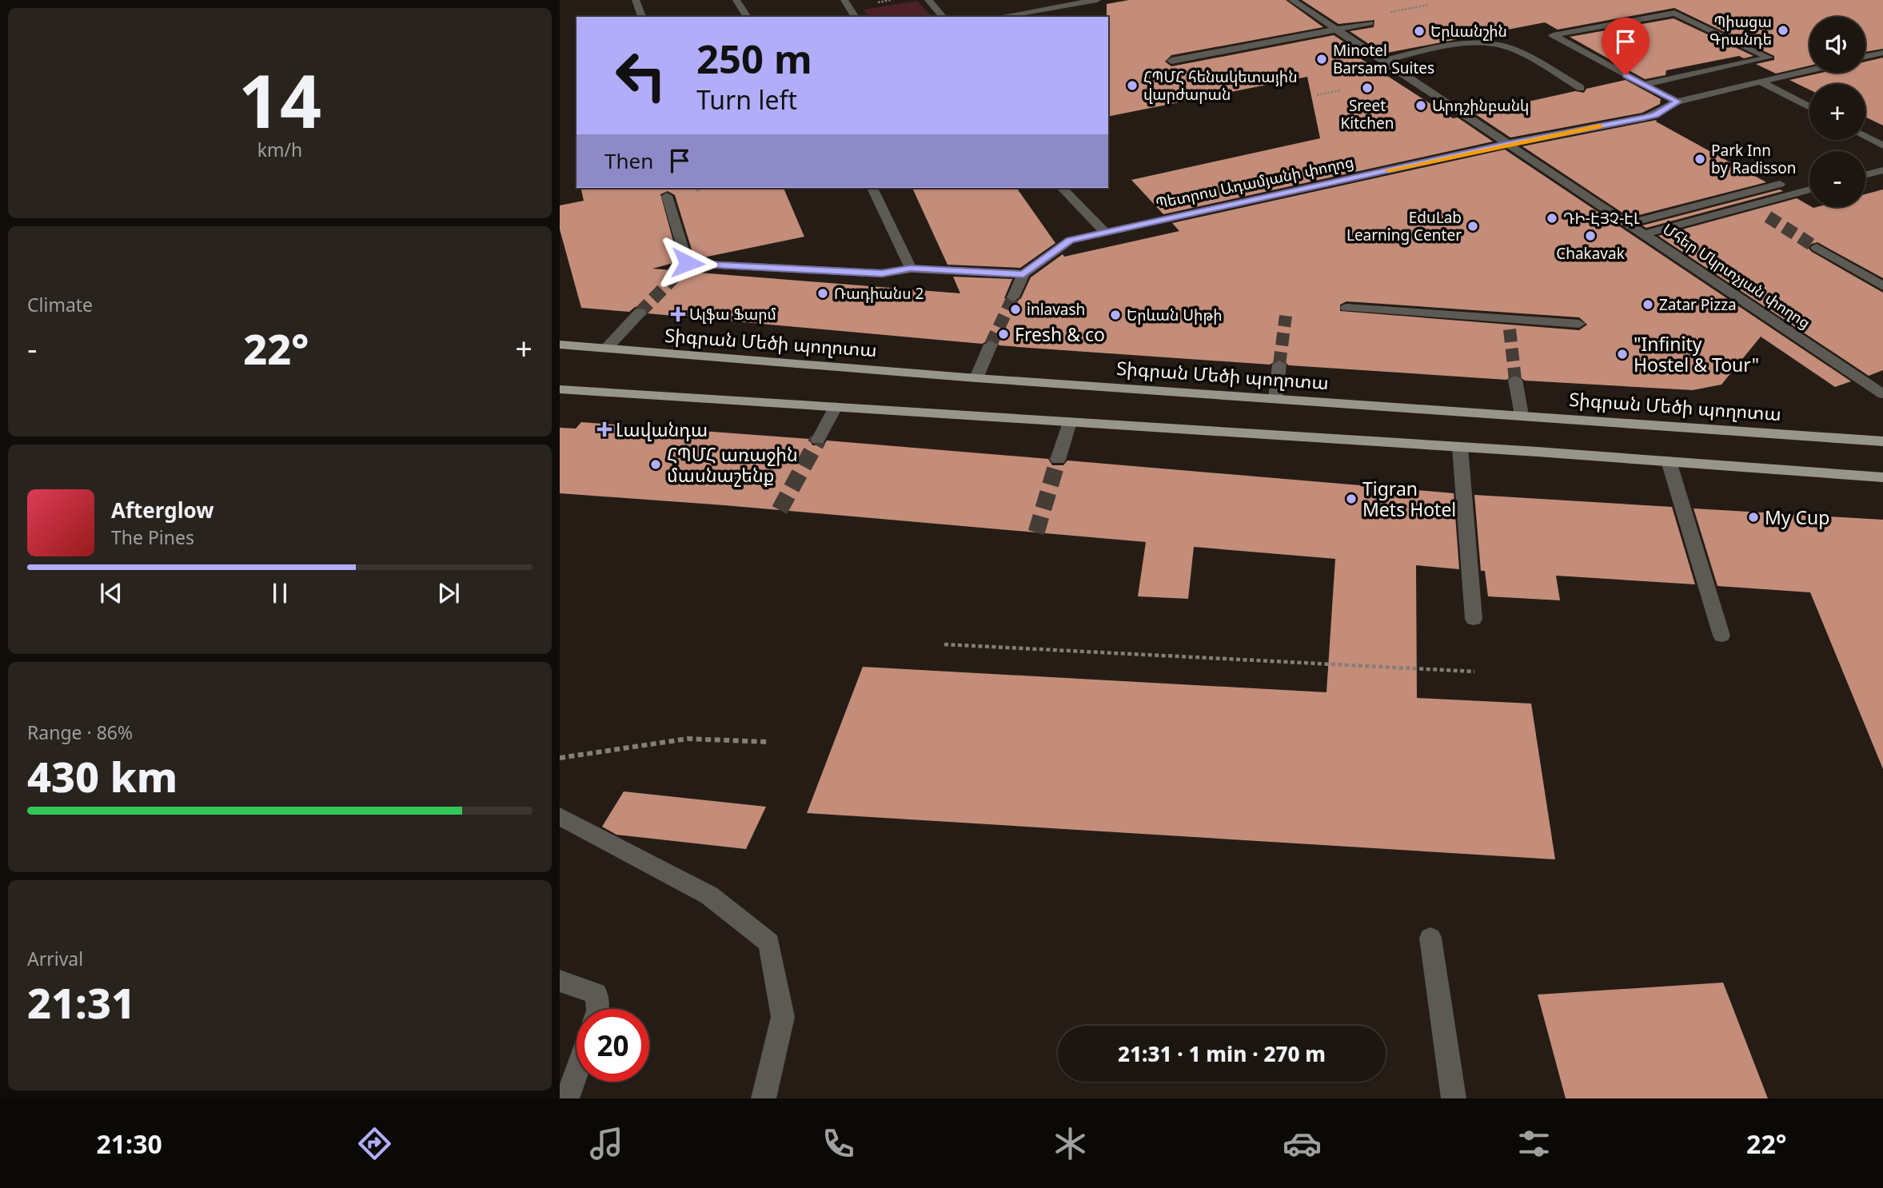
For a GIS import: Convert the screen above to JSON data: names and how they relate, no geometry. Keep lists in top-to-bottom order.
{
  "streets": {
    "main road": ["Տիգրան Մեծի պողոտա"],
    "street": ["Պետրոս Ադամյանի փողոց", "Մհեր Մկրտչյան փողոց"]
  },
  "crossings": [
    ["Պետրոս Ադամյանի փողոց", "Մհեր Մկրտչյան փողոց"]
  ],
  "places": {
    "other": [
      "Պիացա Գրանդե",
      "Երևանշին",
      "Minotel Barsam Suites",
      "ՀՊՄՀ հենակետային վարժարան",
      "Sreet Kitchen",
      "Արդշինբանկ",
      "Park Inn by Radisson",
      "ԴԻ-ԷՅՉ-ԷԼ",
      "EduLab Learning Center",
      "Chakavak",
      "Ռադիանս 2",
      "Zatar Pizza",
      "inlavash",
      "Երևան Սիթի",
      "Fresh & co",
      "\"Infinity Hostel & Tour\"",
      "ՀՊՄՀ առաջին մասնաշենք",
      "Tigran Mets Hotel",
      "My Cup"
    ],
    "health": ["Ալֆա Ֆարմ", "Լավանդա"]
  },
  "page": {
    "tile": [
      ["14", "km/h"],
      "Climate",
      ["Range · 86%", "430 km"],
      ["Arrival", "21:31"]
    ],
    "map_buttons": ["+", "−"],
    "turn": ["250 m", "Turn left"],
    "then": "Then",
    "heat": ["−", "22°", "+"],
    "song": ["Afterglow", "The Pines"],
    "limit": "20",
    "trip": "21:31 · 1 min · 270 m",
    "tabs": ["21:30", "22°"]
  }
}
